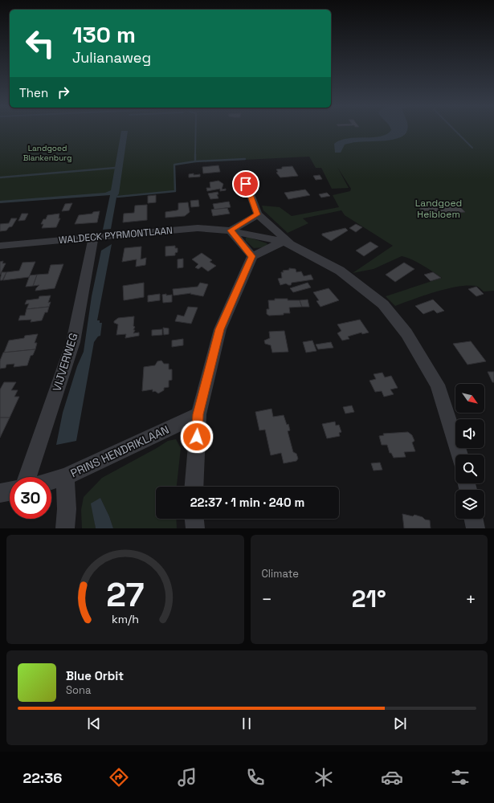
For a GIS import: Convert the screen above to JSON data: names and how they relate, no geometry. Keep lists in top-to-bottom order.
{
  "streets": {
    "street": ["WALDECK PYRMONTLAAN", "VIJVERWEG", "PRINS HENDRIKLAAN"]
  },
  "crossings": [
    ["WALDECK PYRMONTLAAN", "VIJVERWEG"]
  ],
  "parks": ["Landgoed Blankenburg", "Landgoed Heibloem"],
  "north": "bottom right",
  "page": {
    "turn": ["130 m", "Julianaweg"],
    "then": "Then",
    "limit": "30",
    "trip": "22:37 · 1 min · 240 m",
    "tile": "Climate",
    "heat": ["−", "21°", "+"],
    "song": ["Blue Orbit", "Sona"],
    "tabs": "22:36",
    "gauge": ["27", "km/h"]
  }
}
